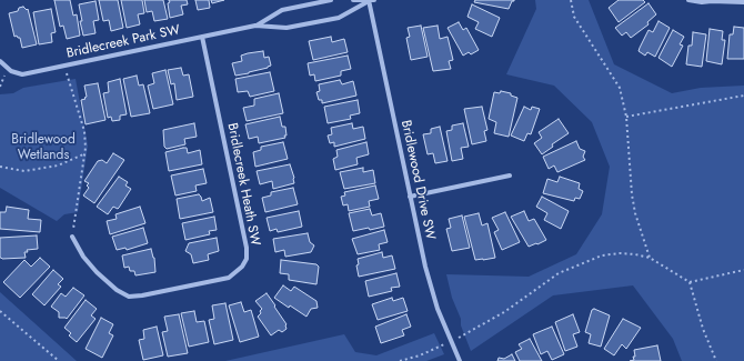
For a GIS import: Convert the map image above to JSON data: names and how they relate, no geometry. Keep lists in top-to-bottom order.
{
  "streets": {
    "street": ["Bridlecreek Park SW", "Bridlewood Drive SW", "Bridlecreek Heath SW"]
  },
  "crossings": [
    ["Bridlecreek Park SW", "Bridlewood Drive SW"],
    ["Bridlecreek Park SW", "Bridlecreek Heath SW"]
  ],
  "parks": ["Bridlewood Wetlands"]
}
